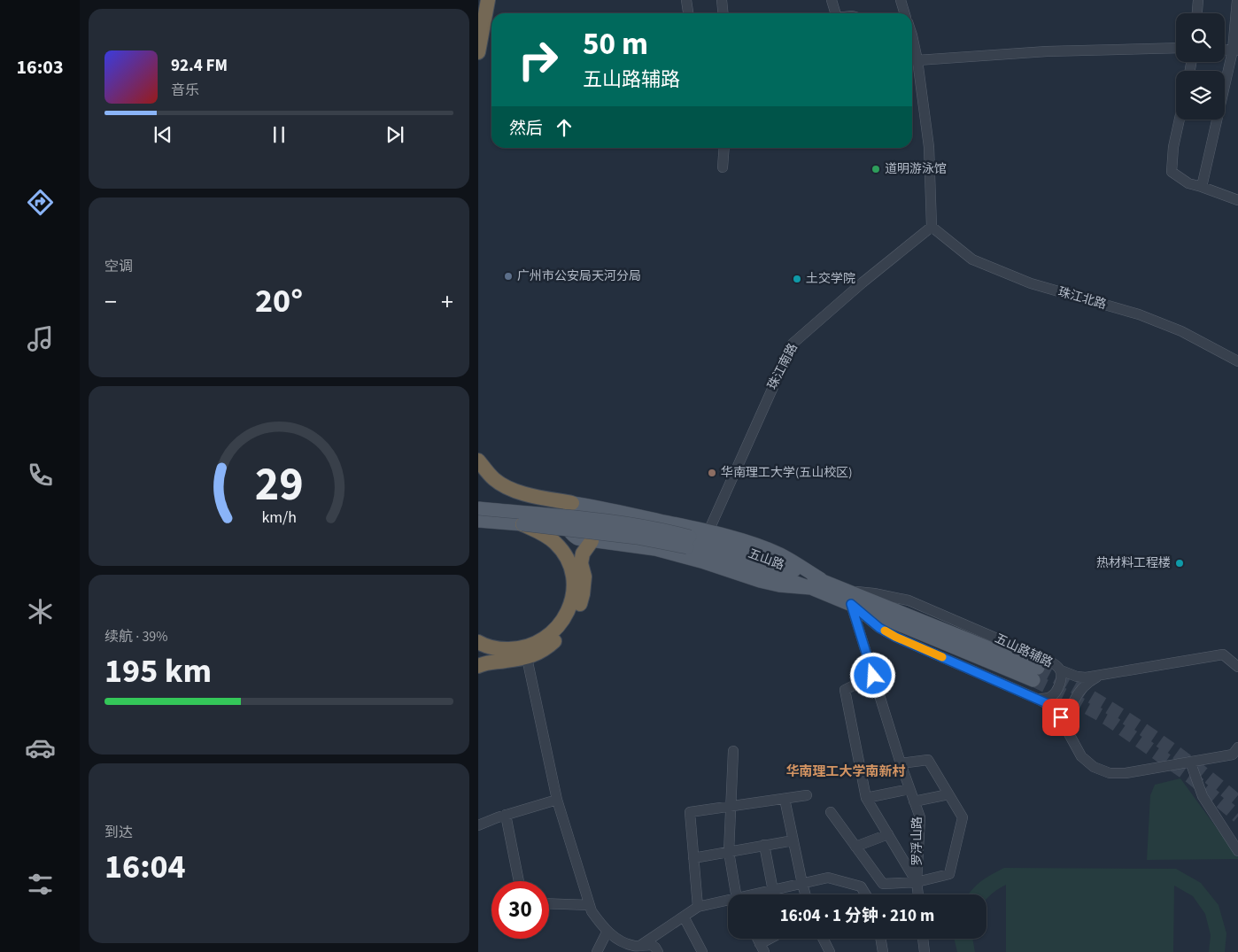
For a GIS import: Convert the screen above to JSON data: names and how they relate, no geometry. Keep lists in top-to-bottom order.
{
  "streets": {
    "main road": ["五山路"],
    "street": [
      "珠江北路",
      "珠江南路",
      "五山路辅路",
      "罗浮山路"
    ]
  },
  "crossings": [
    ["珠江北路", "珠江南路"],
    ["五山路", "五山路辅路"],
    ["五山路", "罗浮山路"]
  ],
  "districts": ["华南理工大学南新村"],
  "places": [
    "道明游泳馆",
    "广州市公安局天河分局",
    "土交学院",
    "华南理工大学(五山校区)",
    "热材料工程楼"
  ],
  "page": {
    "tabs": "16:03",
    "turn": ["50 m", "五山路辅路"],
    "song": ["92.4 FM", "音乐"],
    "then": "然后",
    "tile": [
      "空调",
      ["续航 · 39%", "195 km"],
      ["到达", "16:04"]
    ],
    "heat": ["−", "20°", "+"],
    "limit": "30",
    "trip": "16:04 · 1 分钟 · 210 m",
    "gauge": ["29", "km/h"]
  }
}
